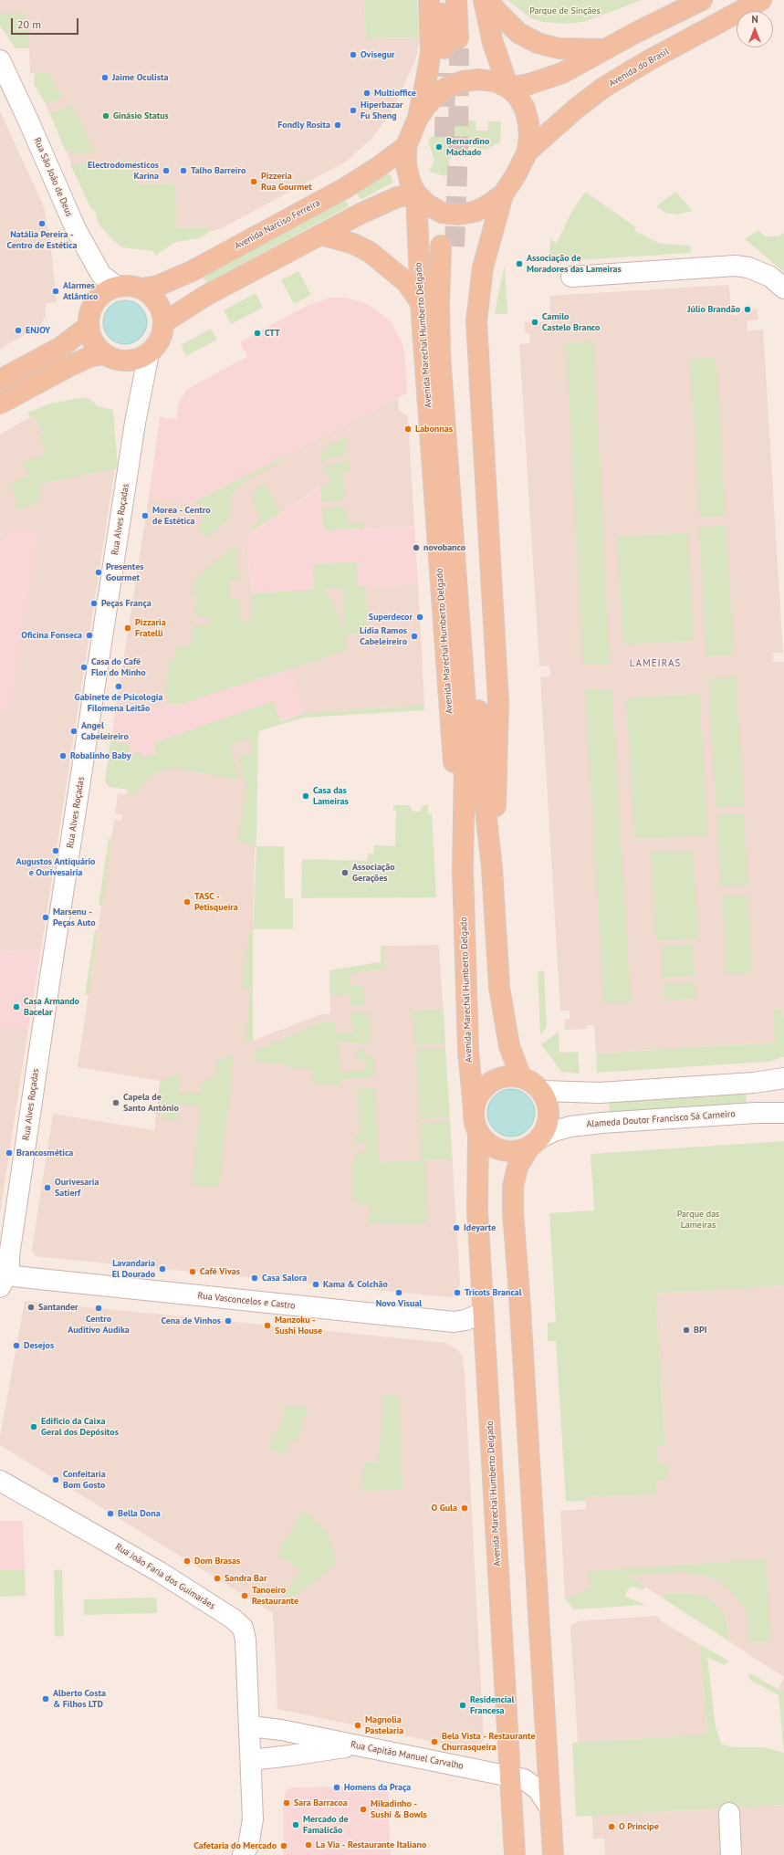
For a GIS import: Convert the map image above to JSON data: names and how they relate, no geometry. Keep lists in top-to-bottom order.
{
  "streets": {
    "main road": ["Avenida do Brasil", "Avenida Narciso Ferreira", "Avenida Marechal Humberto Delgado"],
    "street": [
      "Rua São João de Deus",
      "Rua Alves Roçadas",
      "Alameda Doutor Francisco Sá Carneiro",
      "Rua Vasconcelos e Castro",
      "Rua João Faria dos Guimarães",
      "Rua Capitão Manuel Carvalho"
    ]
  },
  "crossings": [
    ["Avenida do Brasil", "Avenida Narciso Ferreira"],
    ["Avenida do Brasil", "Avenida Marechal Humberto Delgado"],
    ["Rua São João de Deus", "Avenida Narciso Ferreira"],
    ["Rua São João de Deus", "Rua Alves Roçadas"],
    ["Avenida Narciso Ferreira", "Avenida Marechal Humberto Delgado"],
    ["Avenida Narciso Ferreira", "Rua Alves Roçadas"],
    ["Avenida Marechal Humberto Delgado", "Alameda Doutor Francisco Sá Carneiro"],
    ["Avenida Marechal Humberto Delgado", "Rua Vasconcelos e Castro"],
    ["Avenida Marechal Humberto Delgado", "Rua Capitão Manuel Carvalho"],
    ["Rua Alves Roçadas", "Rua Vasconcelos e Castro"],
    ["Rua João Faria dos Guimarães", "Rua Capitão Manuel Carvalho"]
  ],
  "districts": ["LAMEIRAS"],
  "parks": ["Parque de Sinçães", "Parque das Lameiras"],
  "places": [
    "Ovisegur",
    "Jaime Oculista",
    "Multioffice",
    "Hiperbazar Fu Sheng",
    "Ginásio Status",
    "Fondly Rosita",
    "Bernardino Machado",
    "Electrodomesticos Karina",
    "Talho Barreiro",
    "Pizzeria Rua Gourmet",
    "Natália Pereira - Centro de Estética",
    "Associação de Moradores das Lameiras",
    "Alarmes Atlântico",
    "Júlio Brandão",
    "Camilo Castelo Branco",
    "ENJOY",
    "CTT",
    "Labonnas",
    "Morea - Centro de Estética",
    "novobanco",
    "Presentes Gourmet",
    "Peças França",
    "Superdecor",
    "Pizzaria Fratelli",
    "Oficina Fonseca",
    "Lídia Ramos Cabeleireiro",
    "Casa do Café Flor do Minho",
    "Gabinete de Psicologia Filomena Leitão",
    "Angel Cabeleireiro",
    "Robalinho Baby",
    "Casa das Lameiras",
    "Augustos Antiquário e Ourivesairia",
    "Associação Gerações",
    "TASC - Petisqueira",
    "Marsenu - Peças Auto",
    "Casa Armando Bacelar",
    "Capela de Santo António",
    "Brancosmética",
    "Ourivesaria Satierf",
    "Ideyarte",
    "Lavandaria El Dourado",
    "Café Vivas",
    "Casa Salora",
    "Kama & Colchão",
    "Novo Visual",
    "Tricots Brancal",
    "Santander",
    "Centro Auditivo Audika",
    "Cena de Vinhos",
    "Manzoku - Sushi House",
    "BPI",
    "Desejos",
    "Edifício da Caixa Geral dos Depósitos",
    "Confeitaria Bom Gosto",
    "O Gula",
    "Bella Dona",
    "Dom Brasas",
    "Sandra Bar",
    "Tanoeiro Restaurante",
    "Alberto Costa & Filhos LTD",
    "Residencial Francesa",
    "Magnolia Pastelaria",
    "Bela Vista - Restaurante Churrasqueira",
    "Homens da Praça",
    "Sara Barracoa",
    "Mikadinho - Sushi & Bowls",
    "Mercado de Famalicão",
    "O Príncipe",
    "La Via - Restaurante Italiano",
    "Cafetaria do Mercado"
  ],
  "scale_bar": "20 m",
  "north": "top"
}
